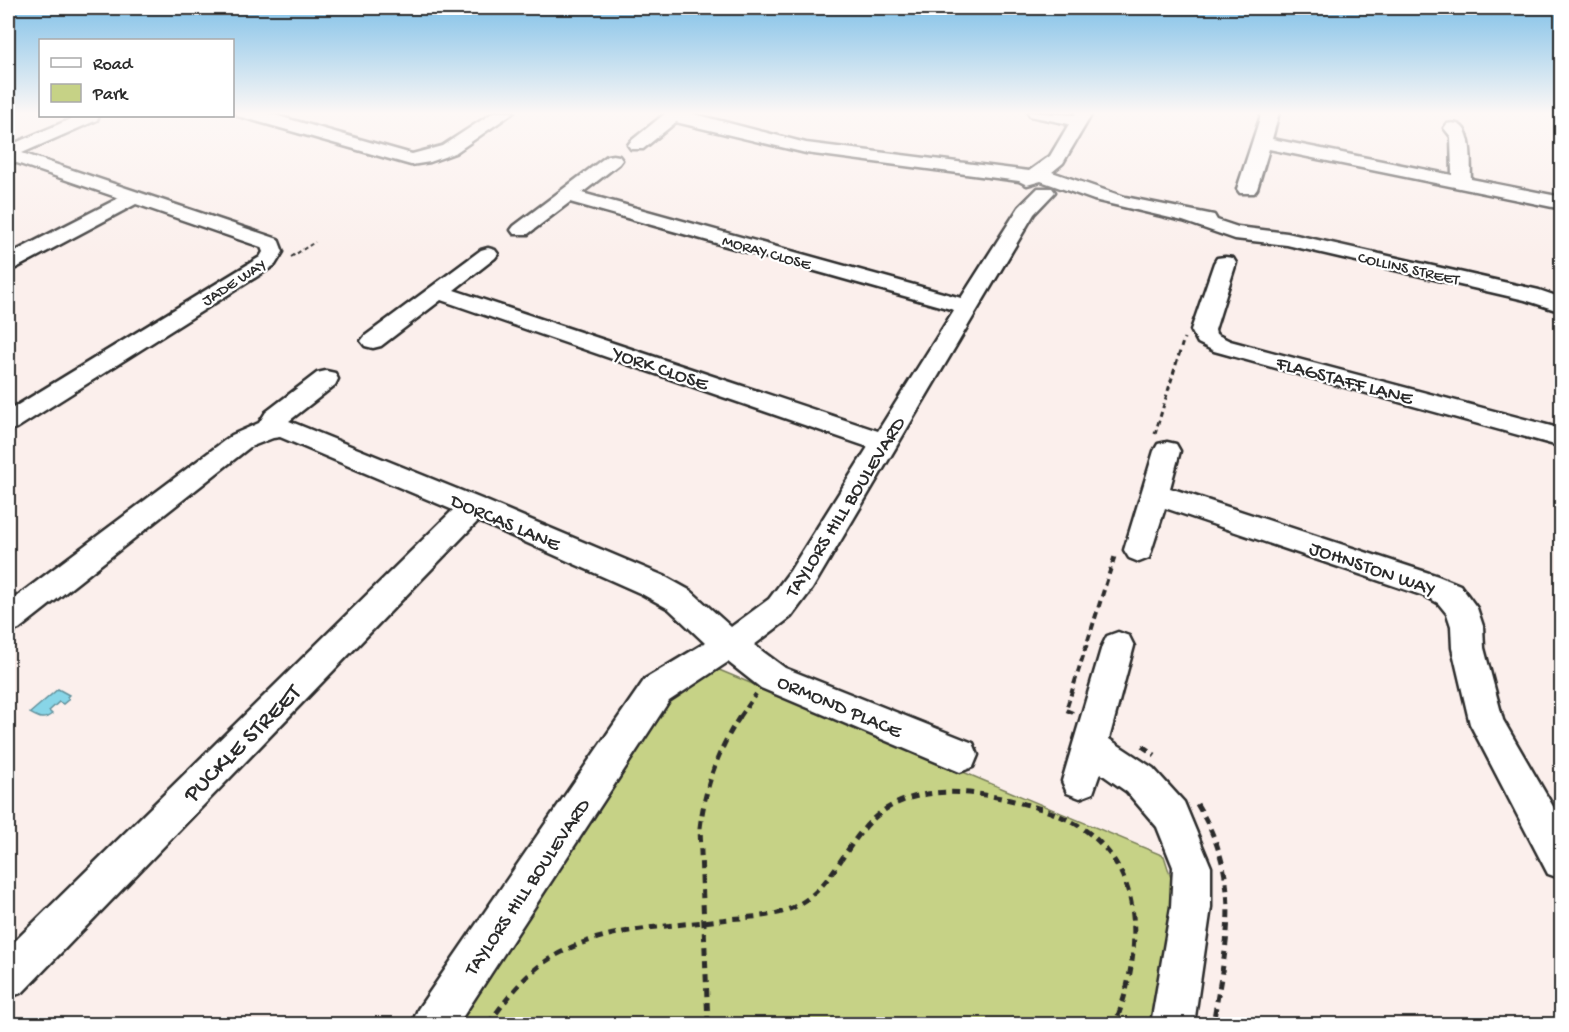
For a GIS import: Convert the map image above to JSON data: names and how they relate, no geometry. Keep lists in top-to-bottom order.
{
  "streets": {
    "street": [
      "MORAY CLOSE",
      "COLLINS STREET",
      "JADE WAY",
      "YORK CLOSE",
      "FLAGSTAFF LANE",
      "TAYLORS HILL BOULEVARD",
      "DORCAS LANE",
      "JOHNSTON WAY",
      "ORMOND PLACE",
      "PUCKLE STREET"
    ]
  },
  "crossings": [
    ["MORAY CLOSE", "TAYLORS HILL BOULEVARD"],
    ["COLLINS STREET", "TAYLORS HILL BOULEVARD"],
    ["YORK CLOSE", "TAYLORS HILL BOULEVARD"],
    ["TAYLORS HILL BOULEVARD", "DORCAS LANE"],
    ["TAYLORS HILL BOULEVARD", "ORMOND PLACE"],
    ["DORCAS LANE", "ORMOND PLACE"],
    ["DORCAS LANE", "PUCKLE STREET"]
  ],
  "legend": ["Road", "Park"]
}
